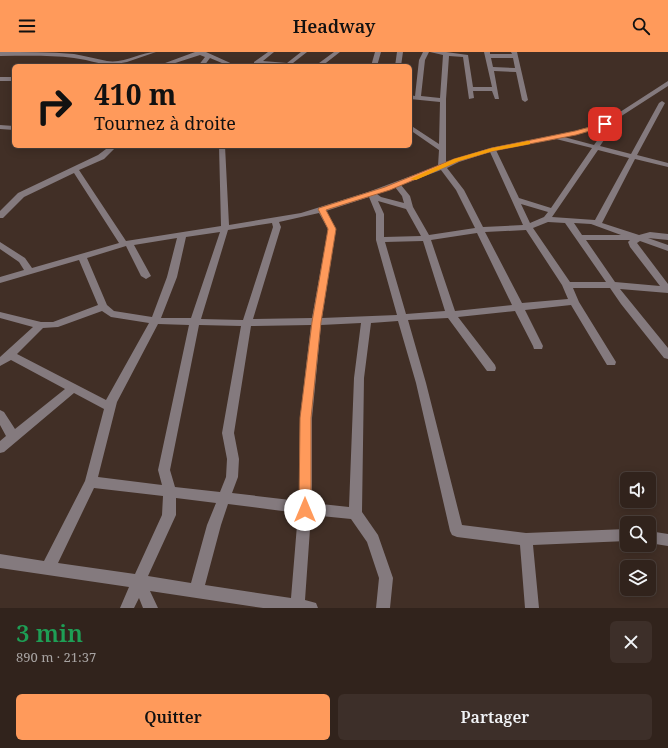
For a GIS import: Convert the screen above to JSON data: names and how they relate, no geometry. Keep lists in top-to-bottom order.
{
  "page": {
    "header": "Headway",
    "turn": ["410 m", "Tournez à droite"],
    "heading": ["3 min", "890 m · 21:37"],
    "buttons": ["Quitter", "Partager"]
  }
}
